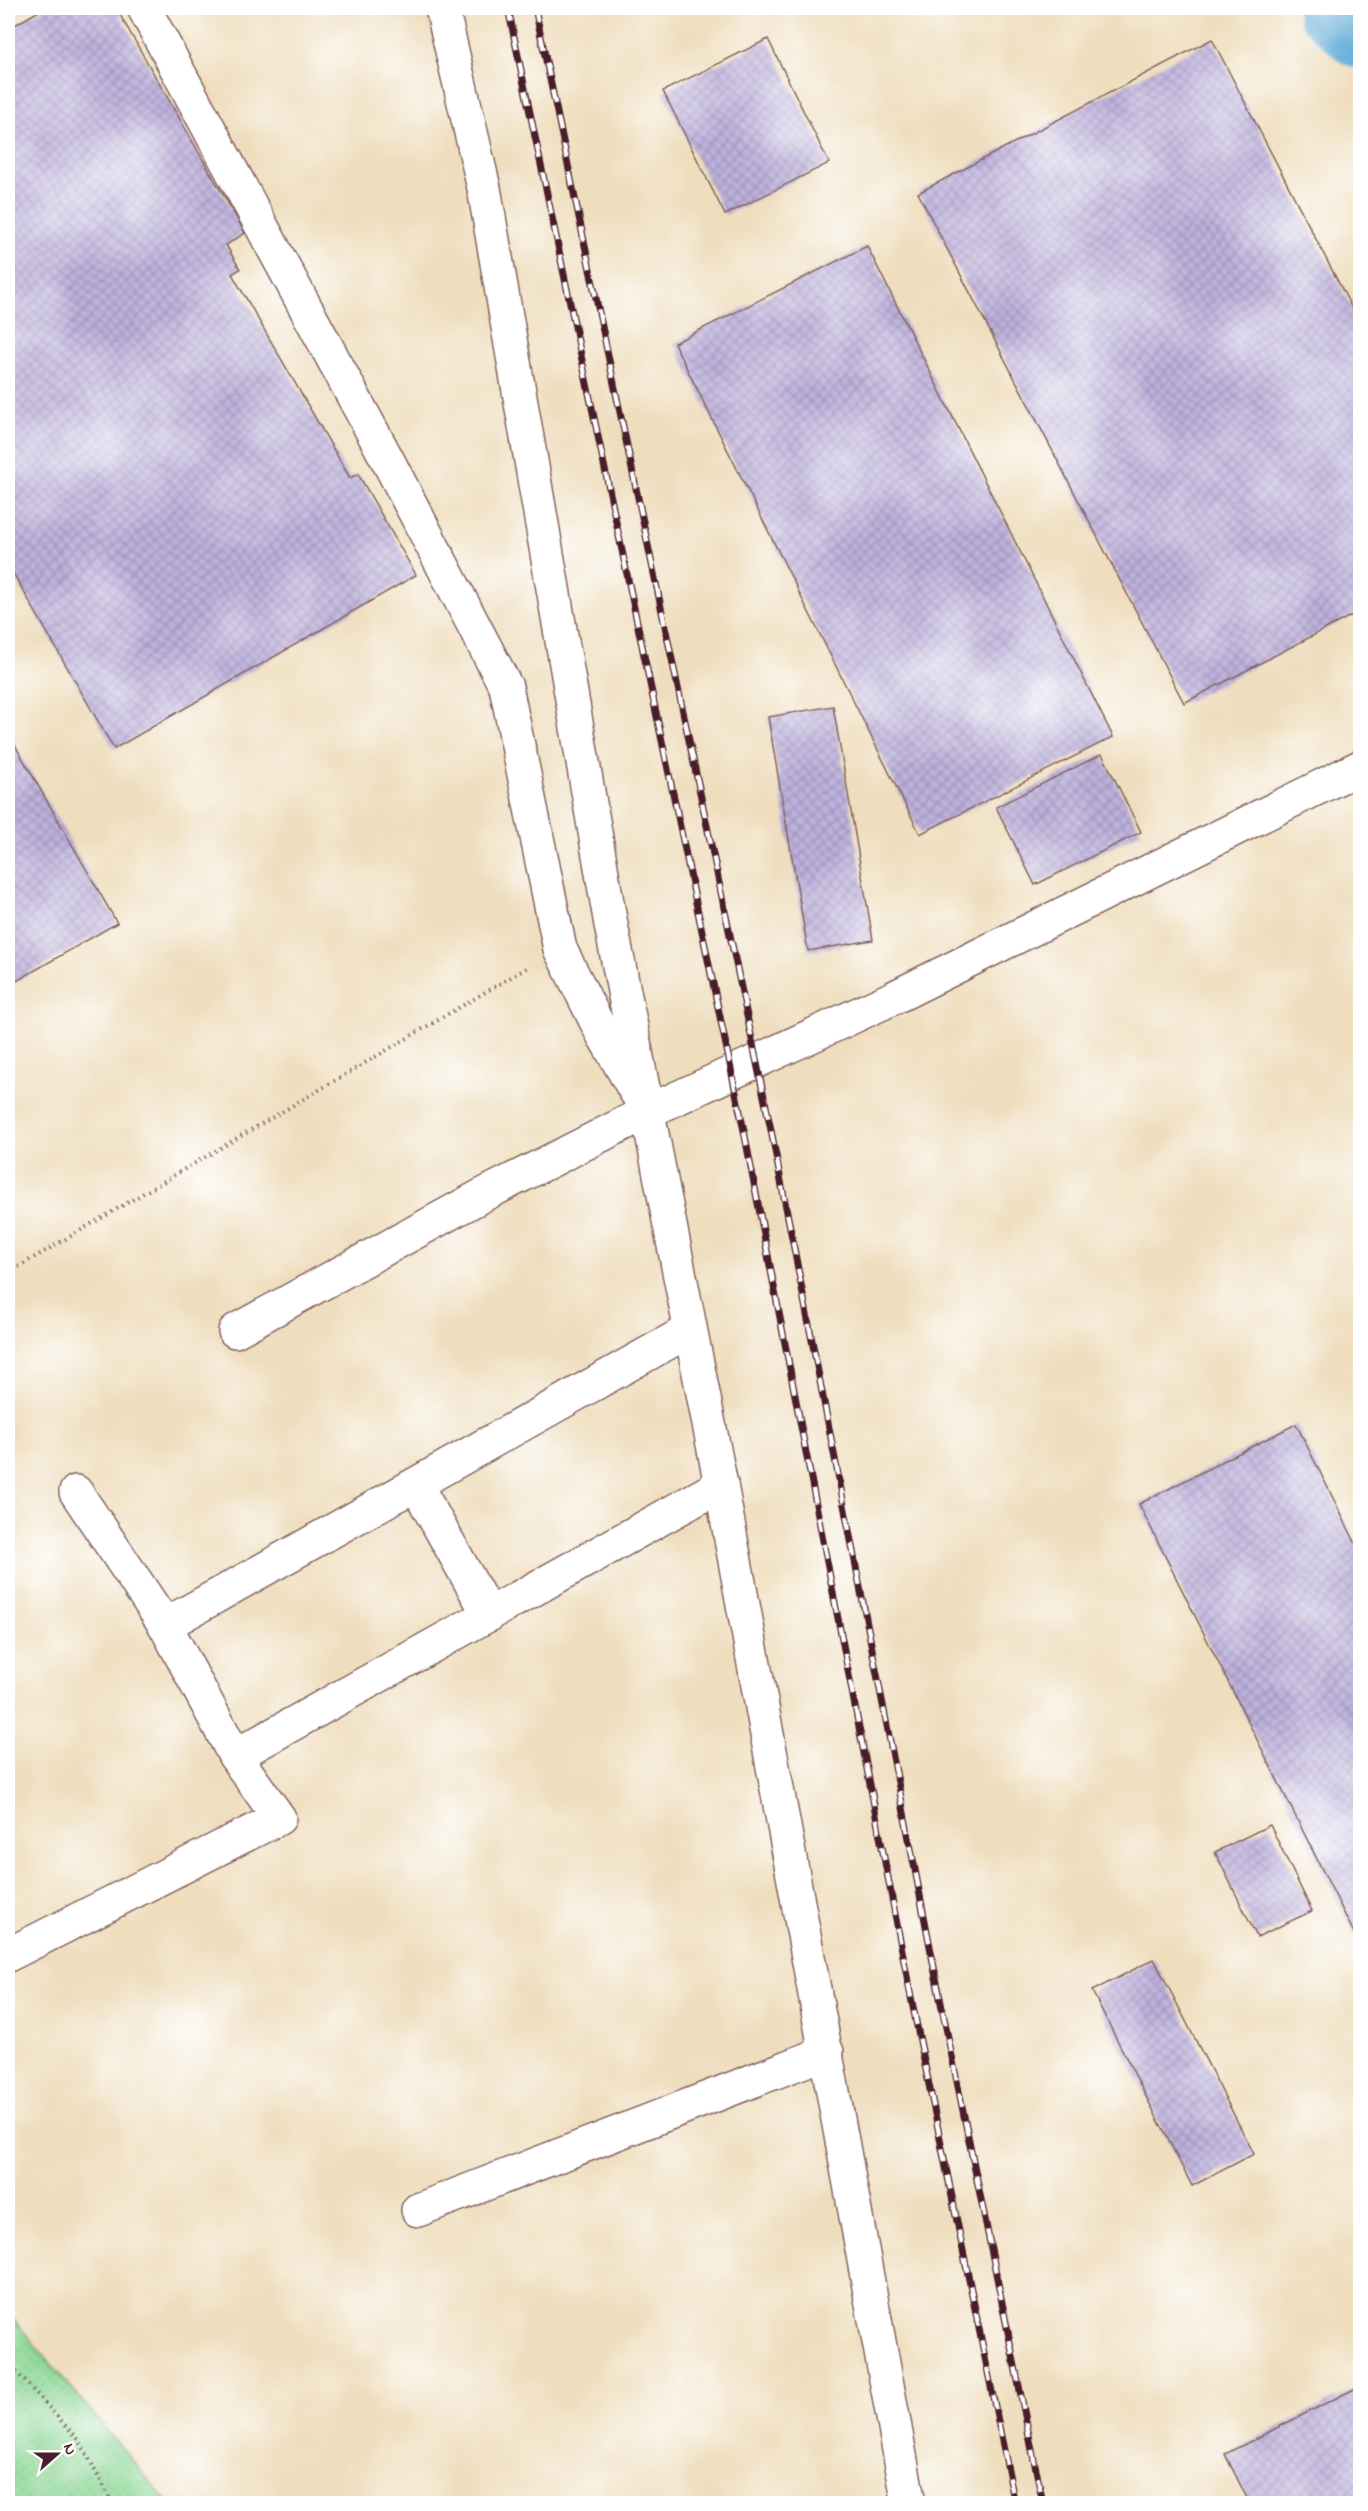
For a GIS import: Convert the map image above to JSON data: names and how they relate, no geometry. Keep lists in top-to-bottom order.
{
  "north": "right"
}
